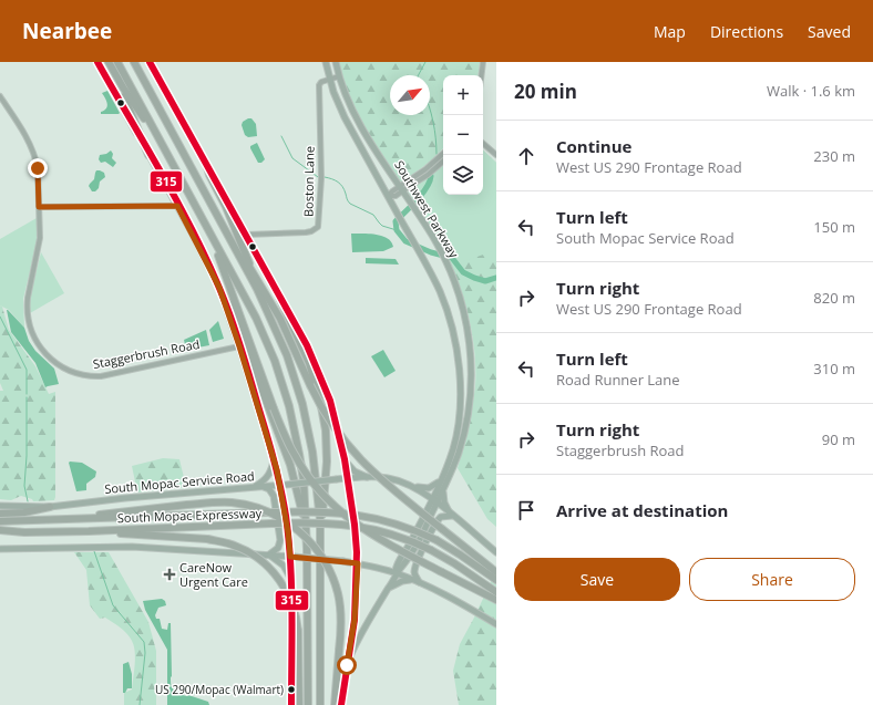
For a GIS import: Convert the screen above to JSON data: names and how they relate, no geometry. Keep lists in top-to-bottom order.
{
  "streets": {
    "highway": ["South Mopac Expressway"],
    "main road": ["Southwest Parkway", "South Mopac Service Road"],
    "street": ["Boston Lane", "Staggerbrush Road"]
  },
  "crossings": [
    ["Boston Lane", "Southwest Parkway"],
    ["Southwest Parkway", "South Mopac Service Road"]
  ],
  "places": {
    "health": ["CareNow Urgent Care"],
    "other": ["US 290/Mopac (Walmart)"]
  },
  "lines": ["transit line 315"],
  "north": "top right",
  "page": {
    "header": "Nearbee",
    "nav": ["Map", "Directions", "Saved"],
    "heading": ["20 min", "Walk · 1.6 km"],
    "map_buttons": ["+", "−"],
    "list": [
      ["Continue", "West US 290 Frontage Road", "230 m"],
      ["Turn left", "South Mopac Service Road", "150 m"],
      ["Turn right", "West US 290 Frontage Road", "820 m"],
      ["Turn left", "Road Runner Lane", "310 m"],
      ["Turn right", "Staggerbrush Road", "90 m"],
      "Arrive at destination"
    ],
    "buttons": ["Save", "Share"]
  }
}
